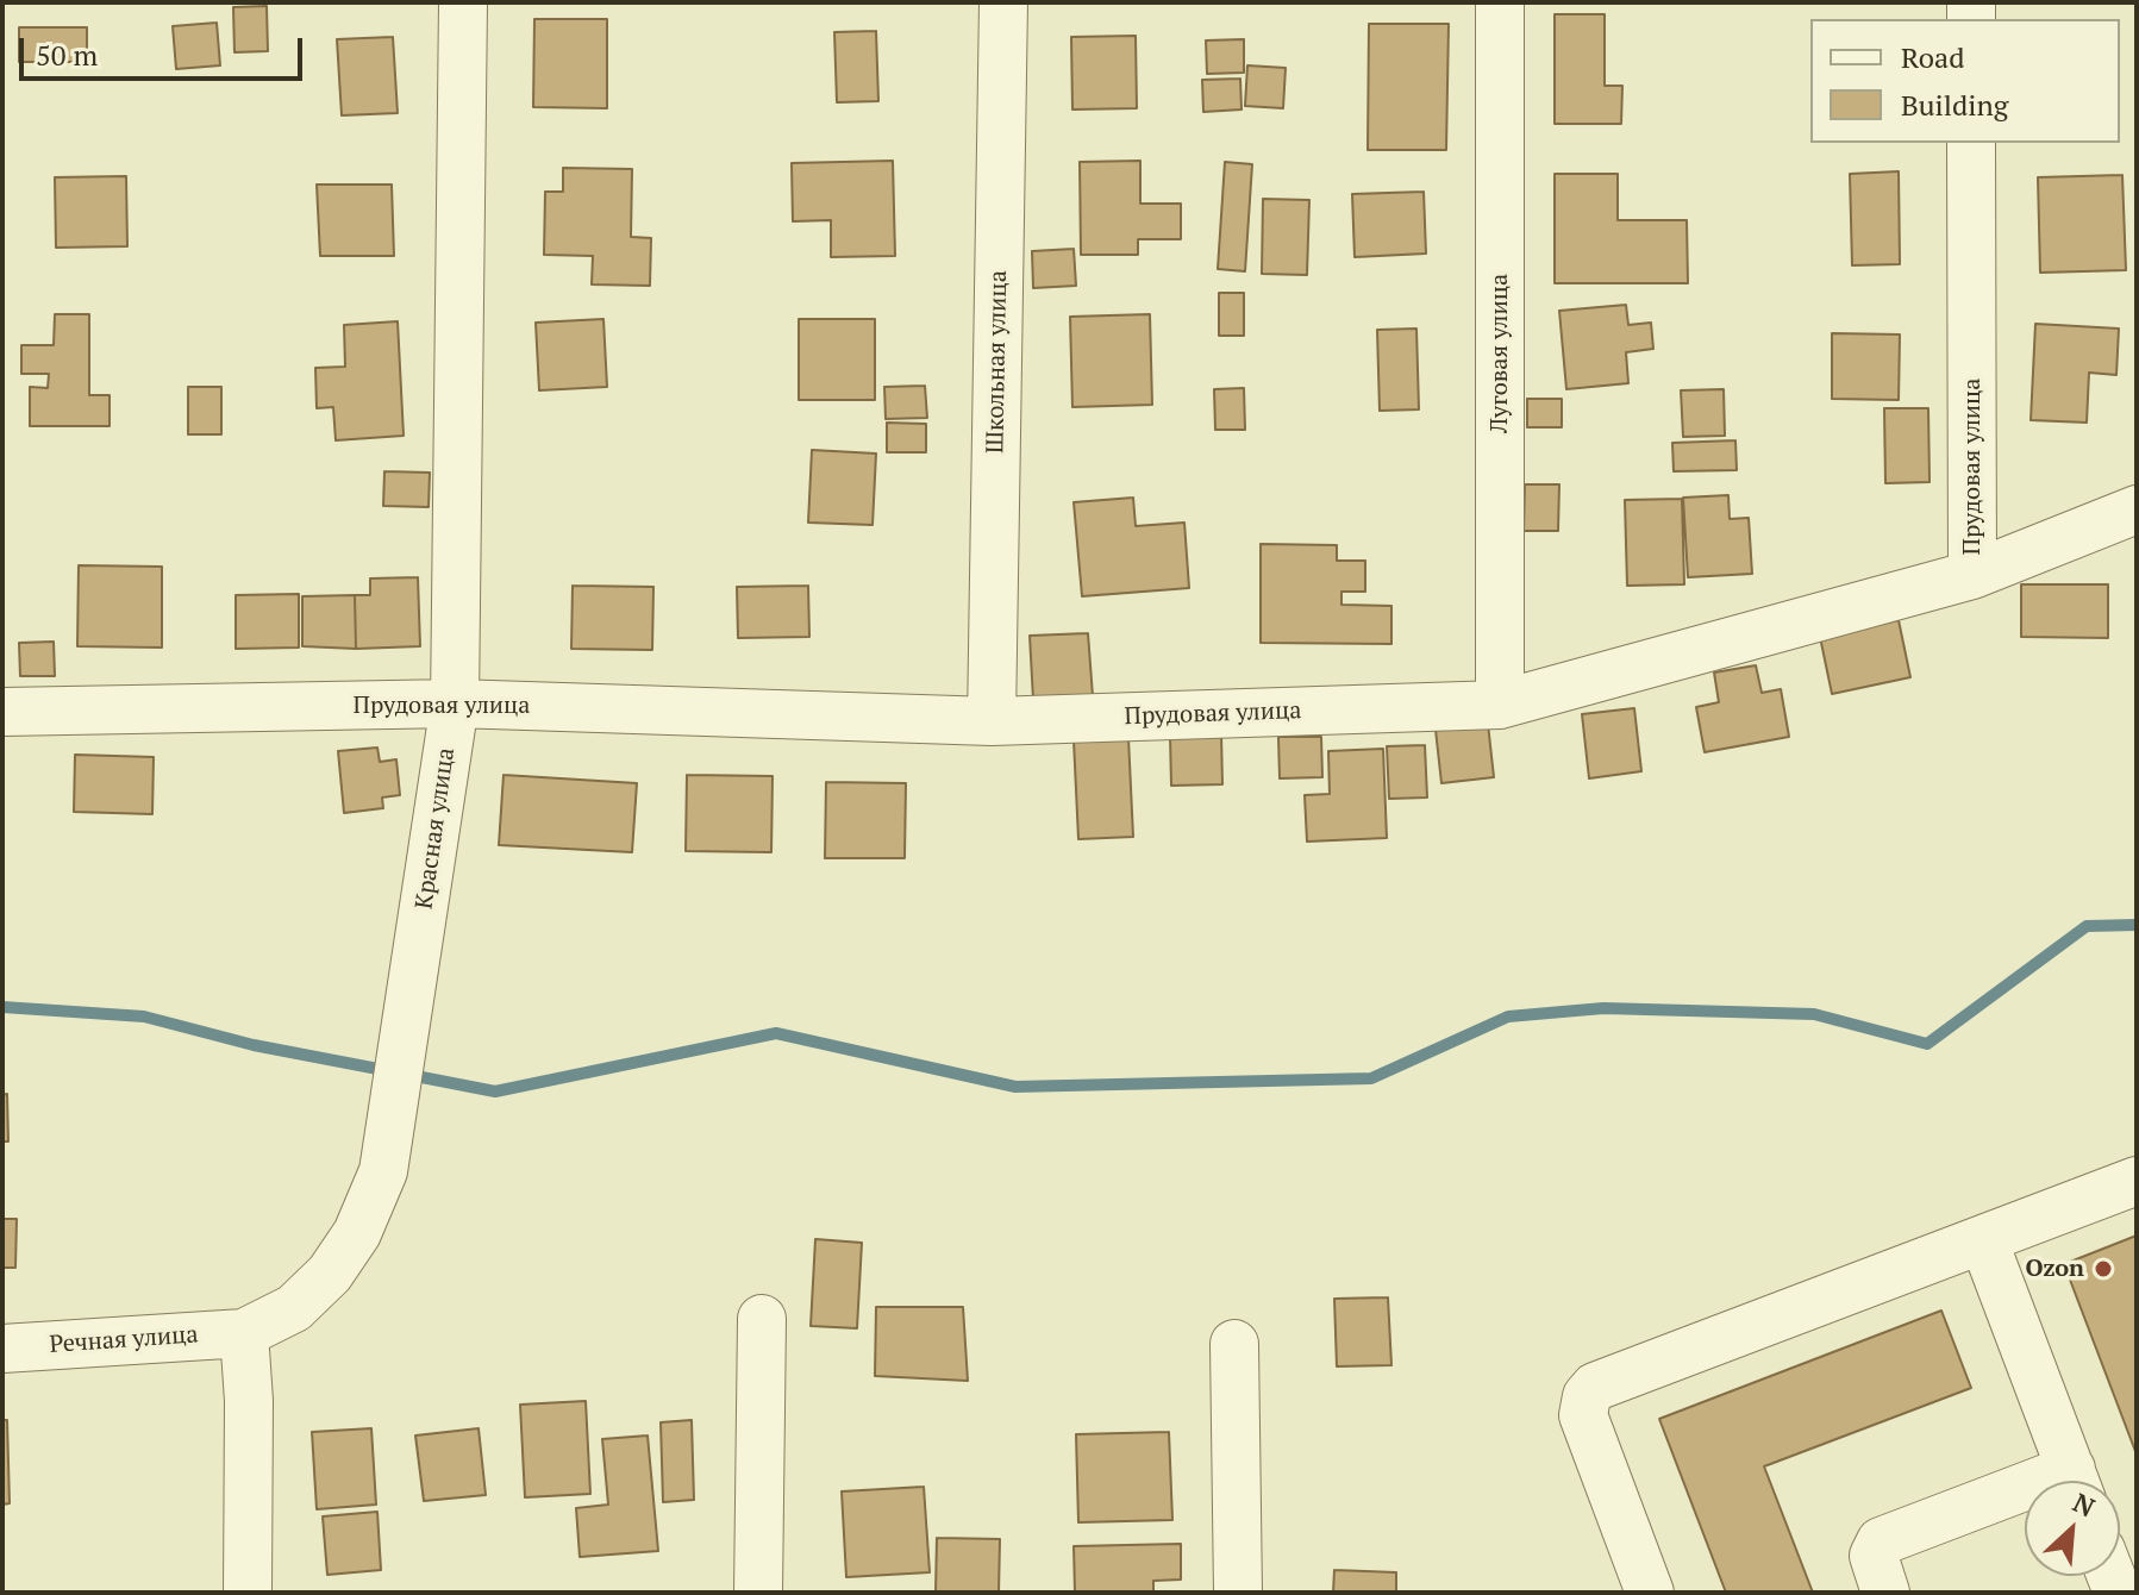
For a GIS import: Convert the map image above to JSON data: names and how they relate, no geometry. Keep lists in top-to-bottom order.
{
  "streets": {
    "street": [
      "Луговая улица",
      "Школьная улица",
      "Прудовая улица",
      "Красная улица",
      "Речная улица"
    ]
  },
  "crossings": [
    ["Луговая улица", "Прудовая улица"],
    ["Школьная улица", "Прудовая улица"],
    ["Прудовая улица", "Красная улица"],
    ["Красная улица", "Речная улица"]
  ],
  "places": ["Ozon"],
  "legend": ["Road", "Building"],
  "scale_bar": "50 m",
  "north": "top right"
}
